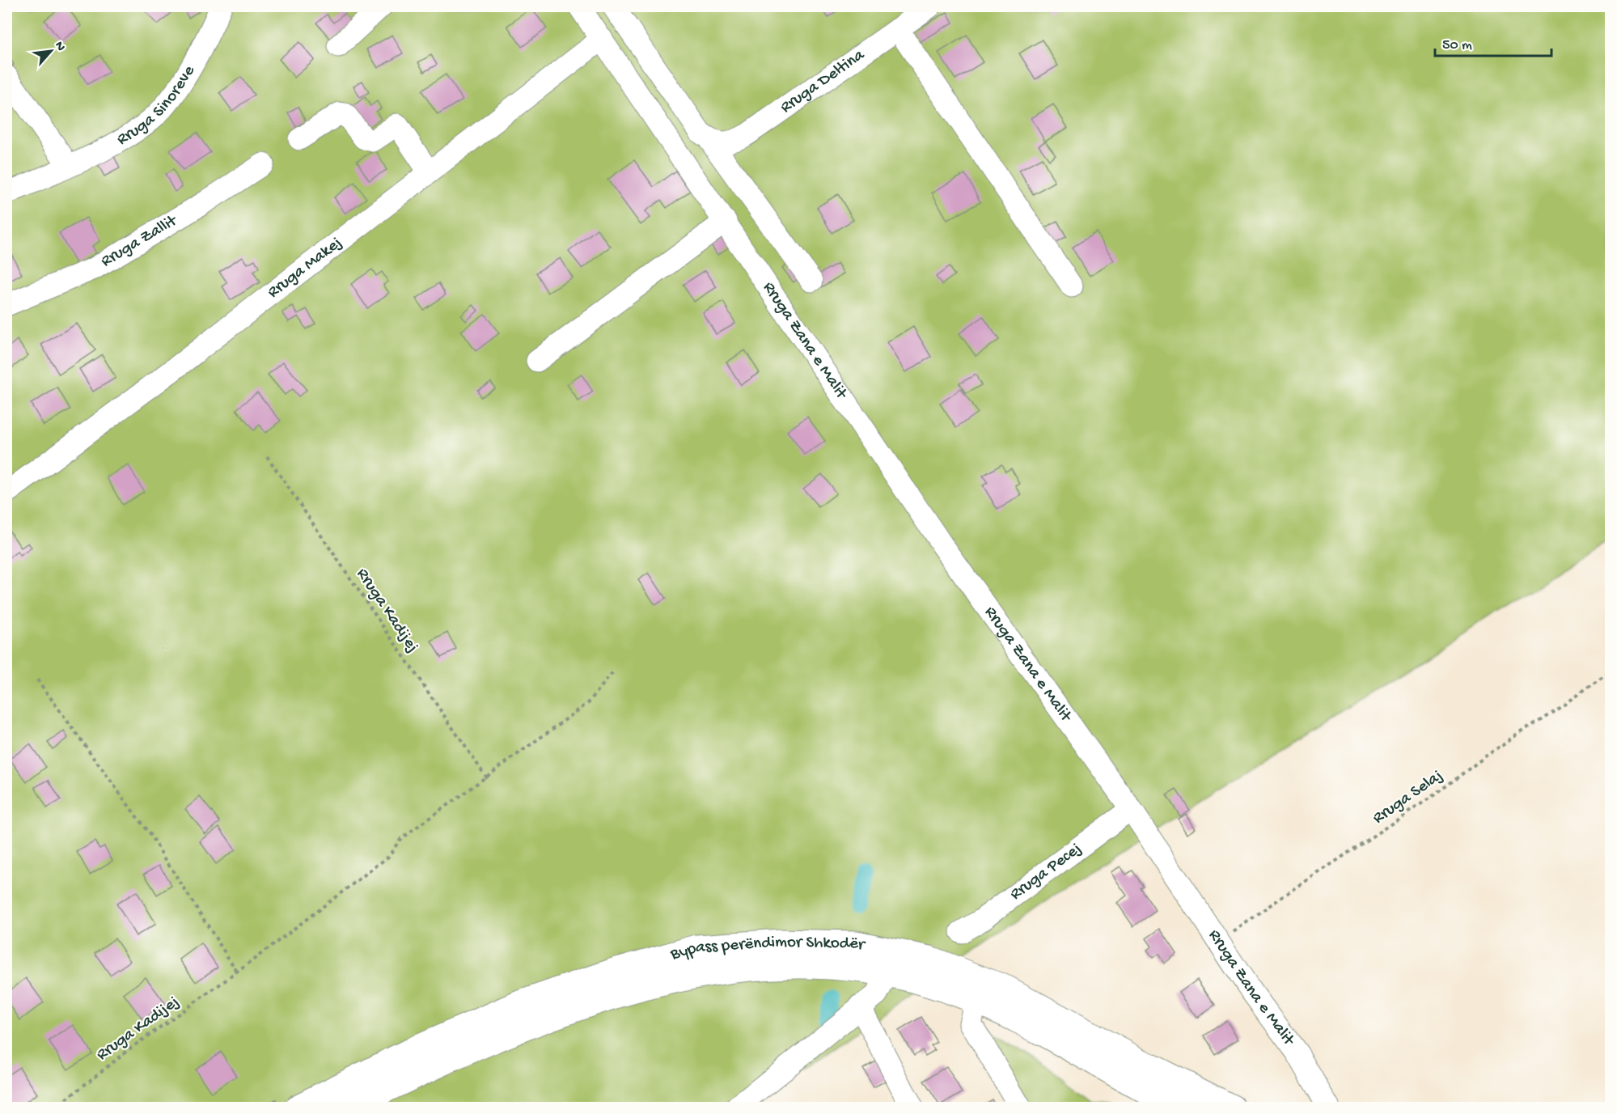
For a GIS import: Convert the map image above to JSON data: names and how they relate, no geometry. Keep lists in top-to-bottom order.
{
  "streets": {
    "highway": ["Bypass perëndimor Shkodër"],
    "street": [
      "Rruga Deltina",
      "Rruga Sinoreve",
      "Rruga Zallit",
      "Rruga Makej",
      "Rruga Zana e Malit",
      "Rruga Pecej"
    ],
    "path": ["Rruga Kadijej", "Rruga Selaj"]
  },
  "crossings": [
    ["Rruga Makej", "Rruga Zana e Malit"],
    ["Rruga Zana e Malit", "Rruga Selaj"],
    ["Rruga Zana e Malit", "Rruga Pecej"]
  ],
  "scale_bar": "50 m",
  "north": "top right"
}
